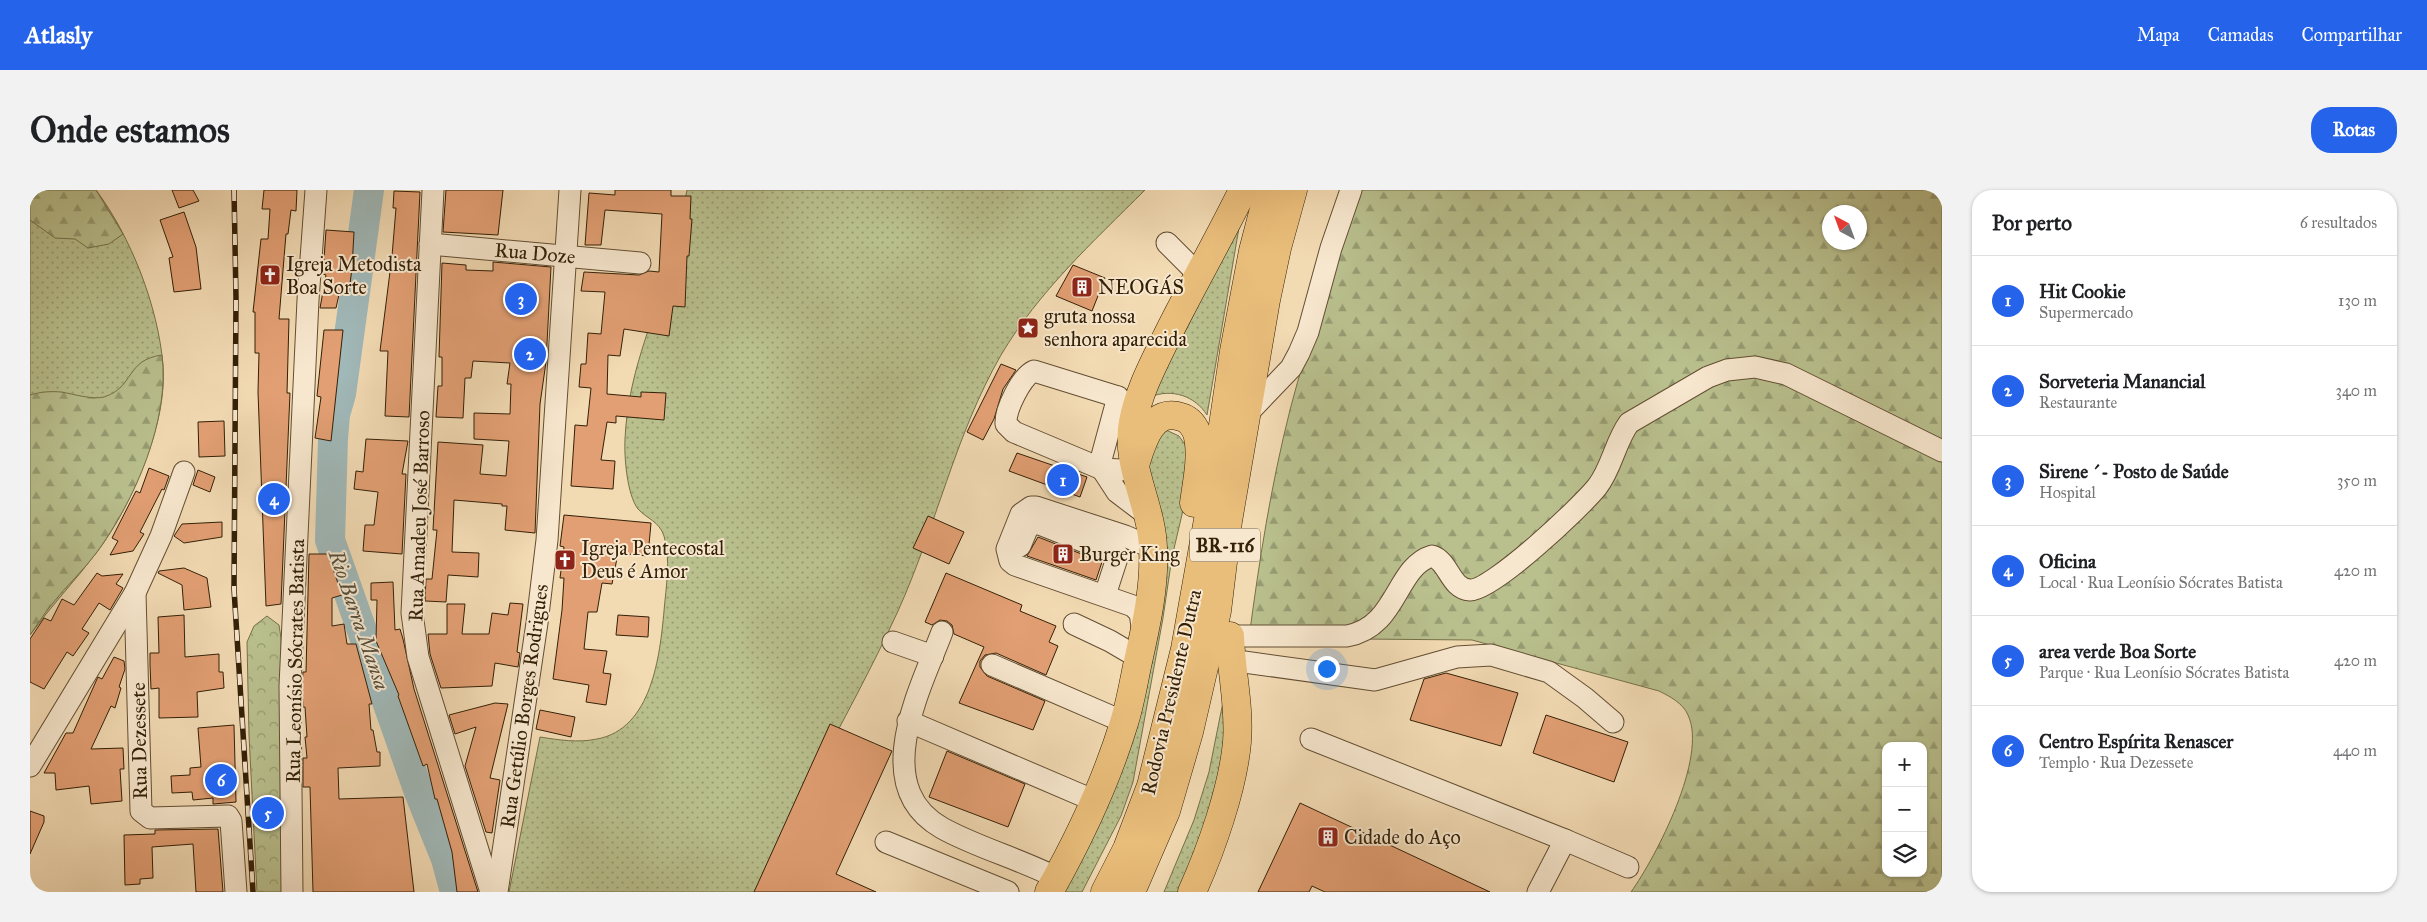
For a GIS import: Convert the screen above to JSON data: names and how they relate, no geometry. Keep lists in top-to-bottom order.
{
  "streets": {
    "main road": ["BR-116", "Rodovia Presidente Dutra"],
    "street": [
      "Rua Doze",
      "Rua Amadeu José Barroso",
      "Rua Leonísio Sócrates Batista",
      "Rua Getúlio Borges Rodrigues",
      "Rua Dezessete"
    ]
  },
  "crossings": [
    ["Rua Doze", "Rua Amadeu José Barroso"],
    ["Rua Doze", "Rua Getúlio Borges Rodrigues"]
  ],
  "water": ["Rio Barra Mansa"],
  "places": {
    "church": ["Igreja Metodista Boa Sorte", "Igreja Pentecostal Deus é Amor"],
    "building": ["NEOGÁS", "Burger King", "Cidade do Aço"],
    "place": ["gruta nossa senhora aparecida"]
  },
  "north": "top left",
  "page": {
    "header": "Atlasly",
    "nav": ["Mapa", "Camadas", "Compartilhar"],
    "buttons": "Rotas",
    "title": "Onde estamos",
    "heading": ["Por perto", "6 resultados"],
    "list": [
      {
        "mark": "1",
        "name": "Hit Cookie",
        "note": "Supermercado",
        "value": "130 m"
      },
      {
        "mark": "2",
        "name": "Sorveteria Manancial",
        "note": "Restaurante",
        "value": "340 m"
      },
      {
        "mark": "3",
        "name": "Sirene ´- Posto de Saúde",
        "note": "Hospital",
        "value": "350 m"
      },
      {
        "mark": "4",
        "name": "Oficina",
        "note": "Local · Rua Leonísio Sócrates Batista",
        "value": "420 m"
      },
      {
        "mark": "5",
        "name": "area verde Boa Sorte",
        "note": "Parque · Rua Leonísio Sócrates Batista",
        "value": "420 m"
      },
      {
        "mark": "6",
        "name": "Centro Espírita Renascer",
        "note": "Templo · Rua Dezessete",
        "value": "440 m"
      }
    ],
    "pins": [
      "3",
      "2",
      "1",
      "4",
      "6",
      "5"
    ],
    "map_buttons": ["+", "−"]
  }
}
